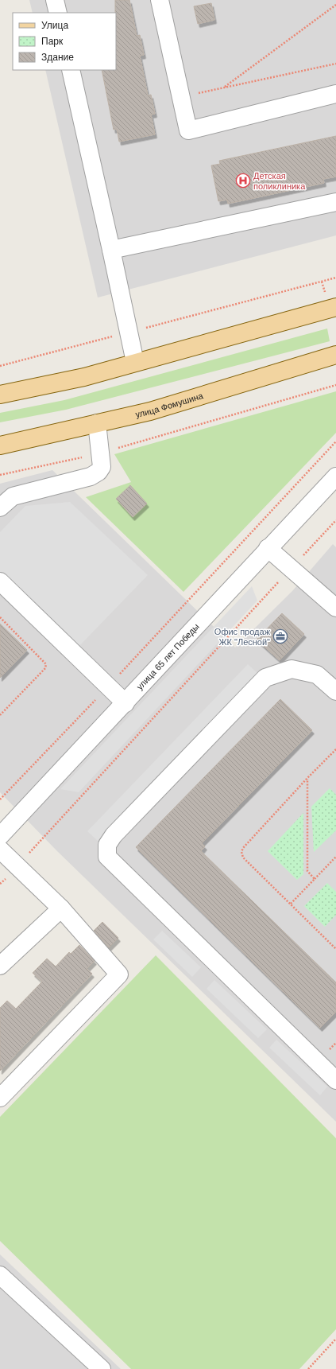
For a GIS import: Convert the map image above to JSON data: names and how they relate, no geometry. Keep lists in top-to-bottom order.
{
  "streets": {
    "main road": ["улица Фомушина"],
    "street": ["улица 65 лет Победы"]
  },
  "places": {
    "hospital": ["Детская поликлиника"],
    "office": ["Офис продаж ЖК \"Лесной\""]
  },
  "legend": ["Улица", "Парк", "Здание"]
}
